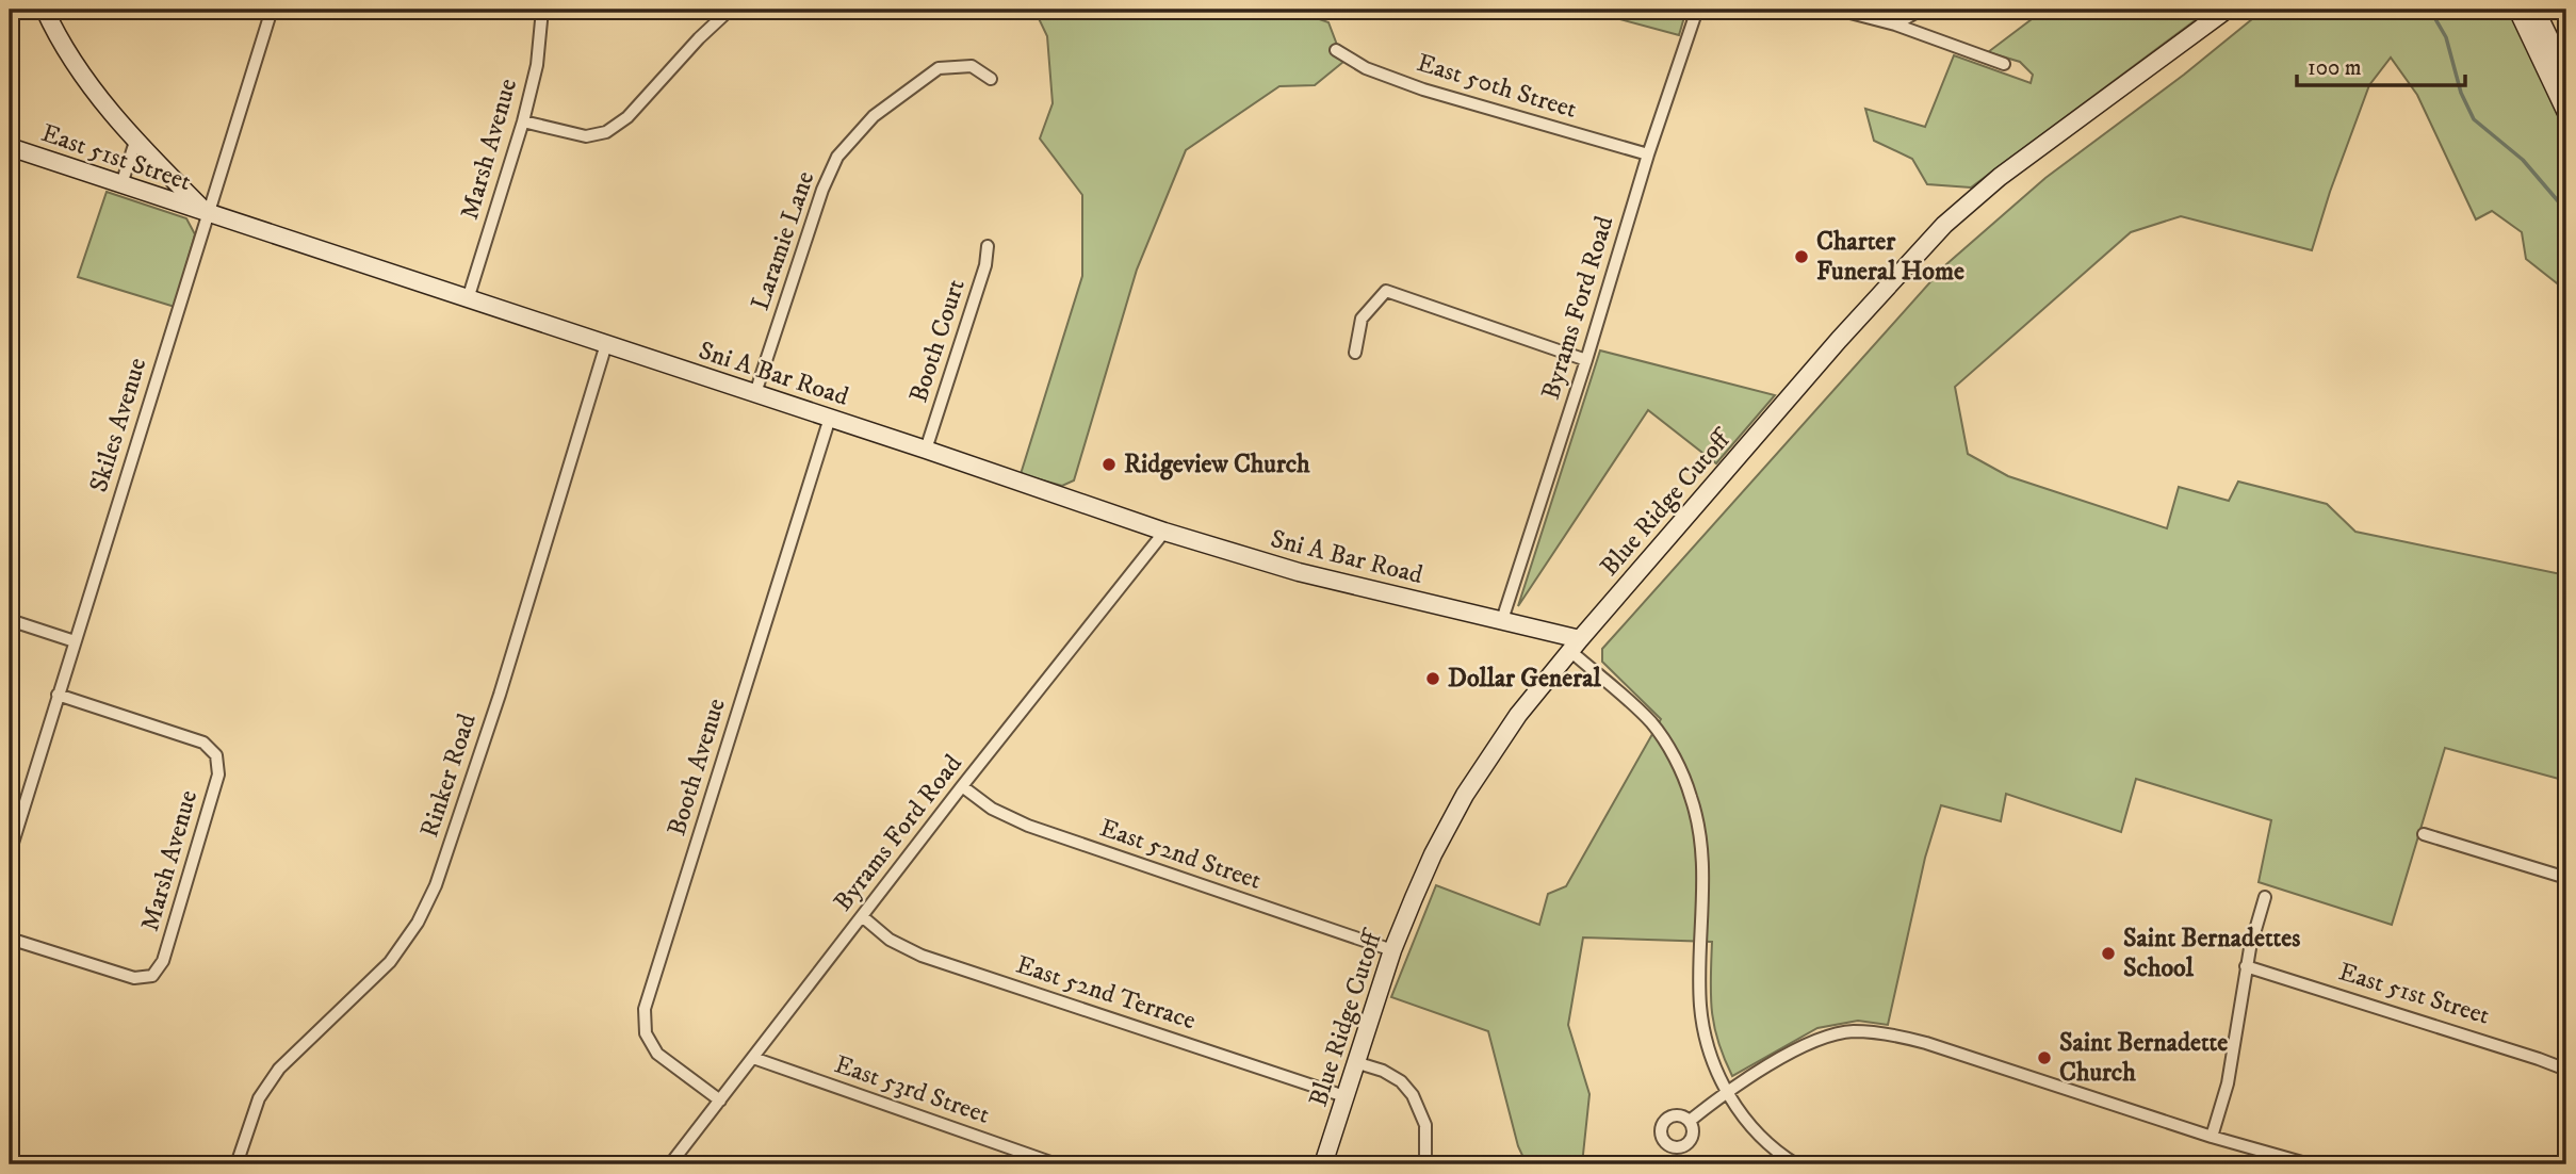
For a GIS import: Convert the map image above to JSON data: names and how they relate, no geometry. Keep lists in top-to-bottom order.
{
  "streets": {
    "main road": ["East 51st Street", "Sni A Bar Road", "Blue Ridge Cutoff"],
    "street": [
      "East 50th Street",
      "Marsh Avenue",
      "Laramie Lane",
      "Byrams Ford Road",
      "Booth Court",
      "Skiles Avenue",
      "Booth Avenue",
      "Rinker Road",
      "East 52nd Street",
      "East 52nd Terrace",
      "East 53rd Street"
    ]
  },
  "crossings": [
    ["East 50th Street", "Byrams Ford Road"],
    ["Marsh Avenue", "Sni A Bar Road"],
    ["Marsh Avenue", "Skiles Avenue"],
    ["East 51st Street", "Sni A Bar Road"],
    ["East 51st Street", "Skiles Avenue"],
    ["Laramie Lane", "Sni A Bar Road"],
    ["Byrams Ford Road", "Sni A Bar Road"],
    ["Byrams Ford Road", "Booth Avenue"],
    ["Byrams Ford Road", "East 52nd Street"],
    ["Byrams Ford Road", "East 52nd Terrace"],
    ["Byrams Ford Road", "East 53rd Street"],
    ["Booth Court", "Sni A Bar Road"],
    ["Sni A Bar Road", "Skiles Avenue"],
    ["Sni A Bar Road", "Blue Ridge Cutoff"],
    ["Sni A Bar Road", "Booth Avenue"],
    ["Sni A Bar Road", "Rinker Road"],
    ["Blue Ridge Cutoff", "East 52nd Street"],
    ["Blue Ridge Cutoff", "East 52nd Terrace"]
  ],
  "places": [
    "Charter Funeral Home",
    "Ridgeview Church",
    "Dollar General",
    "Saint Bernadettes School",
    "Saint Bernadette Church"
  ],
  "scale_bar": "100 m"
}
